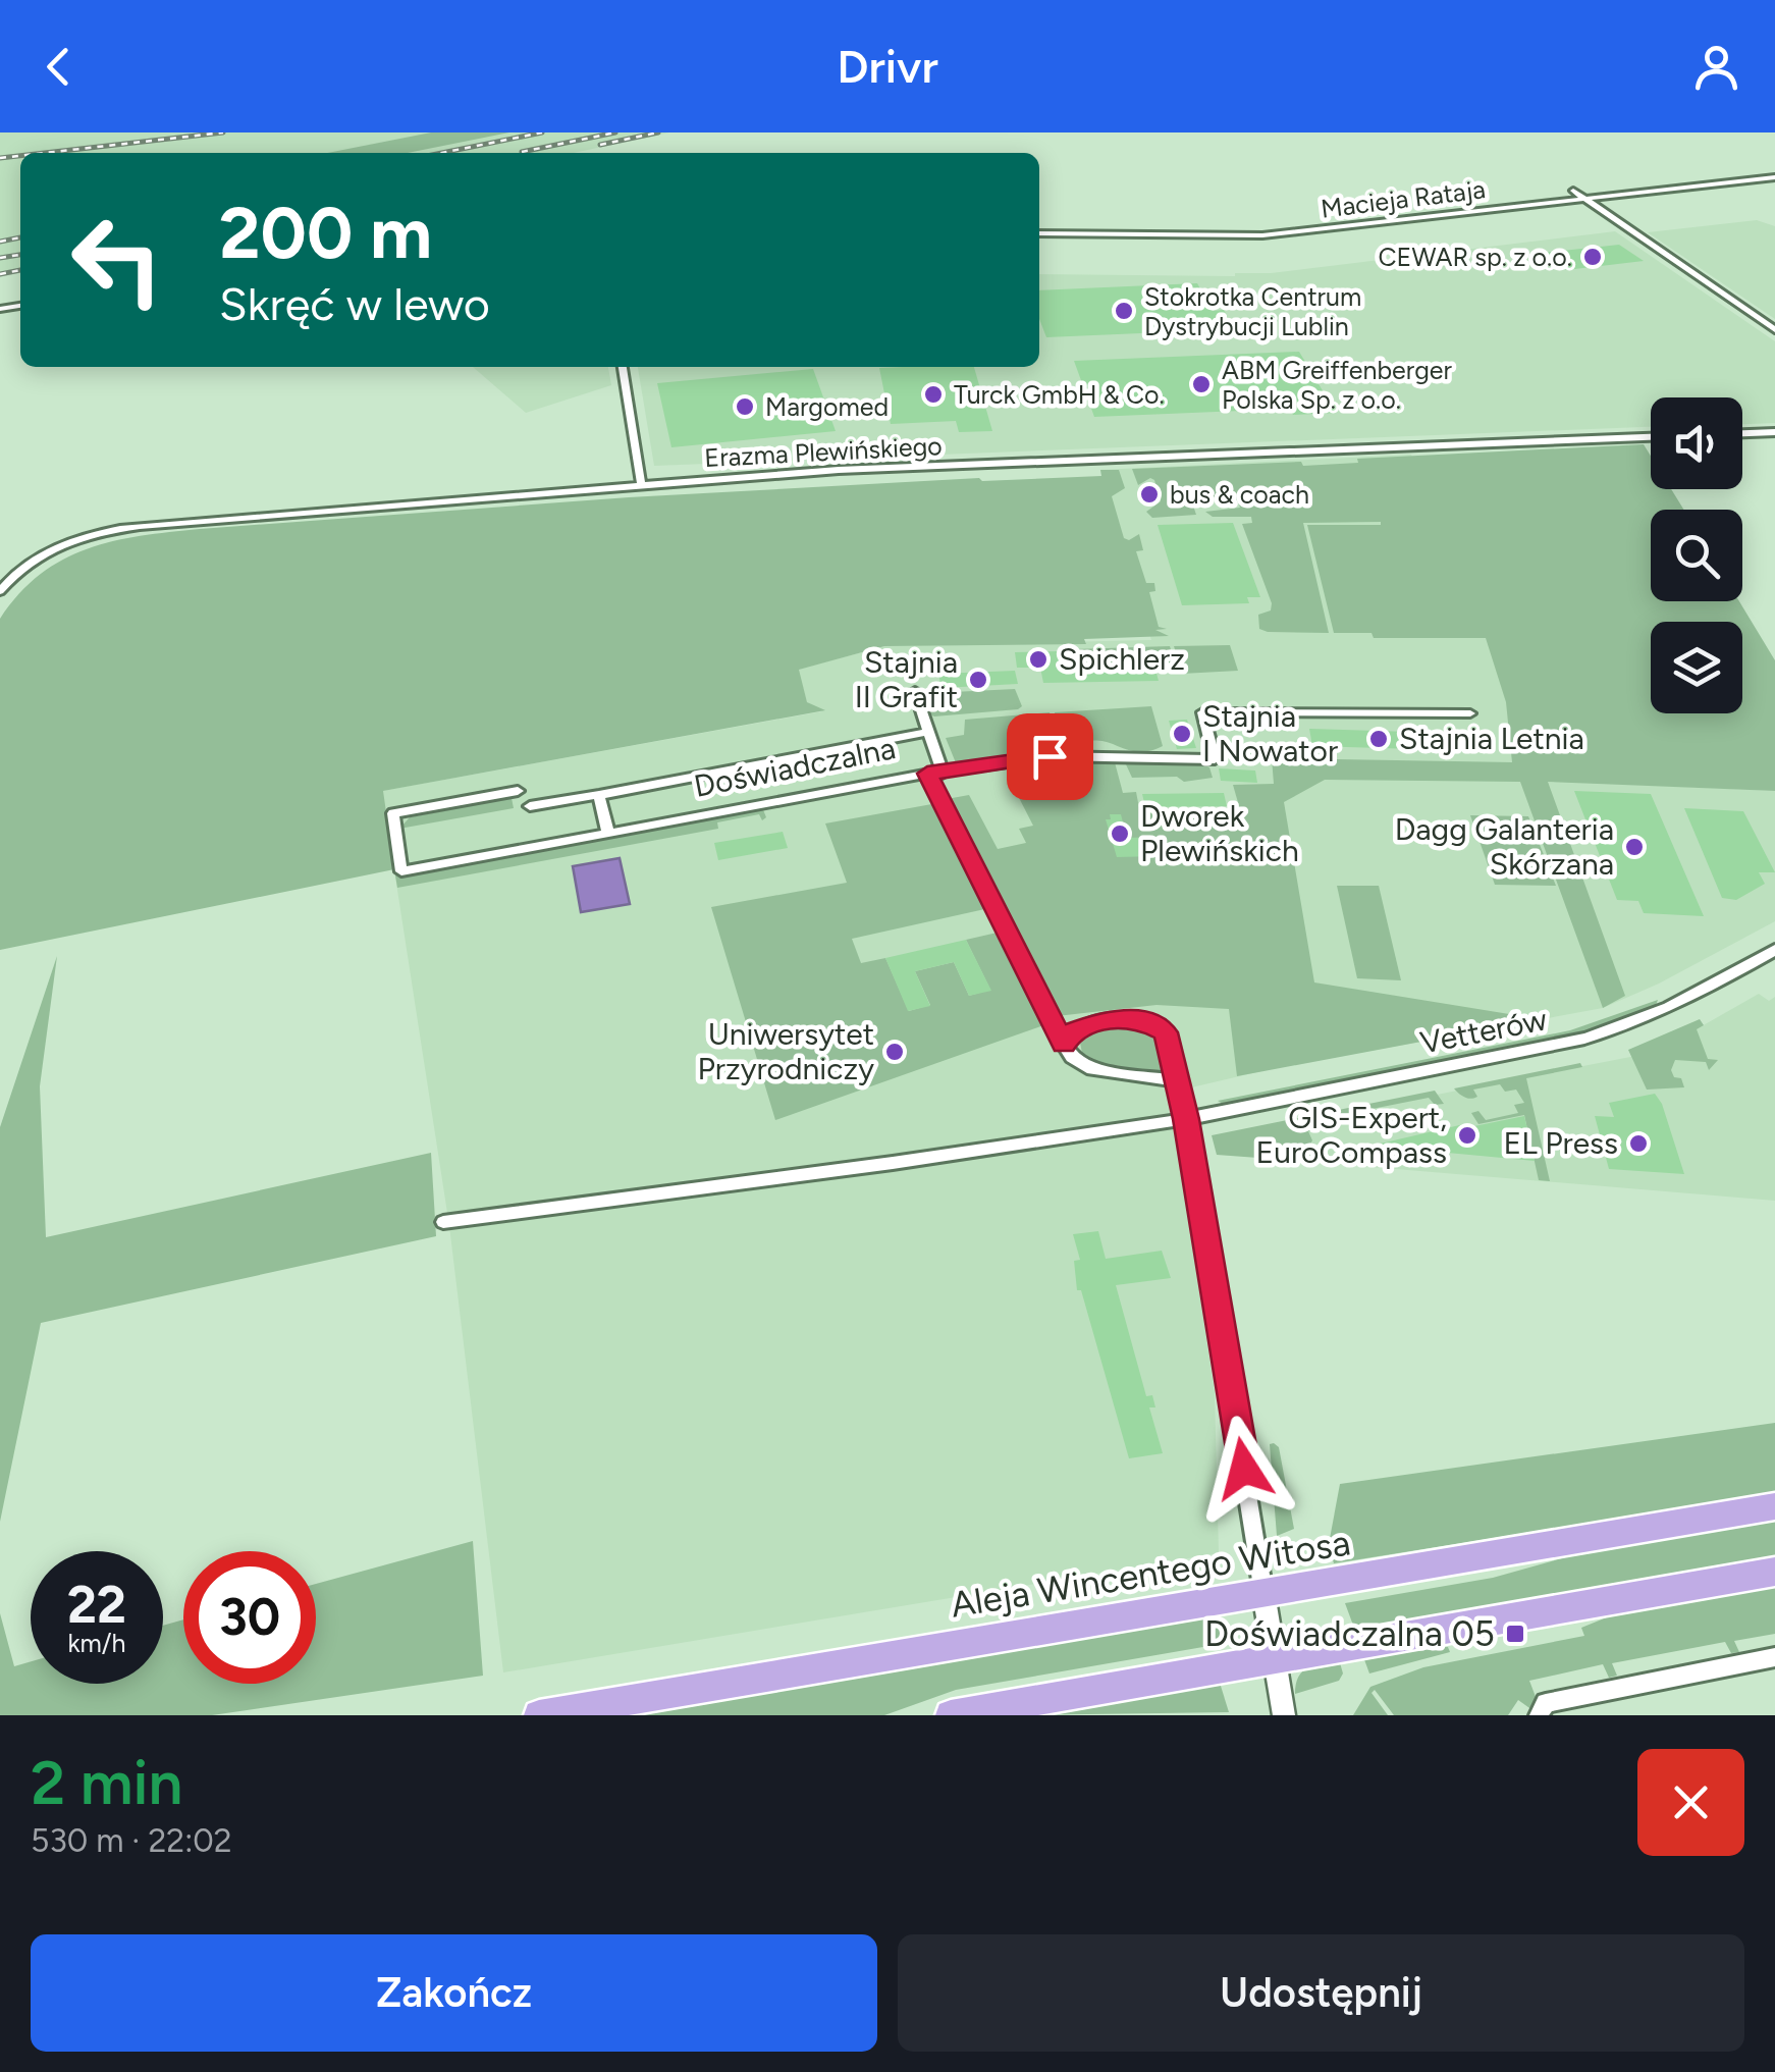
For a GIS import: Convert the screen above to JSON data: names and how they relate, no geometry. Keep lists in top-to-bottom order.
{
  "streets": {
    "main road": ["Aleja Wincentego Witosa"],
    "street": [
      "Macieja Rataja",
      "Erazma Plewińskiego",
      "Doświadczalna",
      "Vetterów"
    ]
  },
  "places": {
    "other": [
      "CEWAR sp. z o.o.",
      "Stokrotka Centrum Dystrybucji Lublin",
      "ABM Greiffenberger Polska Sp. z o.o.",
      "Turck GmbH & Co.",
      "Margomed",
      "bus & coach",
      "Spichlerz",
      "Stajnia II Grafit",
      "Stajnia I Nowator",
      "Stajnia Letnia",
      "Dworek Plewińskich",
      "Dagg Galanteria Skórzana",
      "Uniwersytet Przyrodniczy",
      "GIS-Expert, EuroCompass",
      "EL Press"
    ],
    "transit": ["Doświadczalna 05"]
  },
  "page": {
    "header": "Drivr",
    "turn": ["200 m", "Skręć w lewo"],
    "speed": "22 km/h",
    "limit": "30",
    "heading": ["2 min", "530 m · 22:02"],
    "buttons": ["Zakończ", "Udostępnij"]
  }
}
